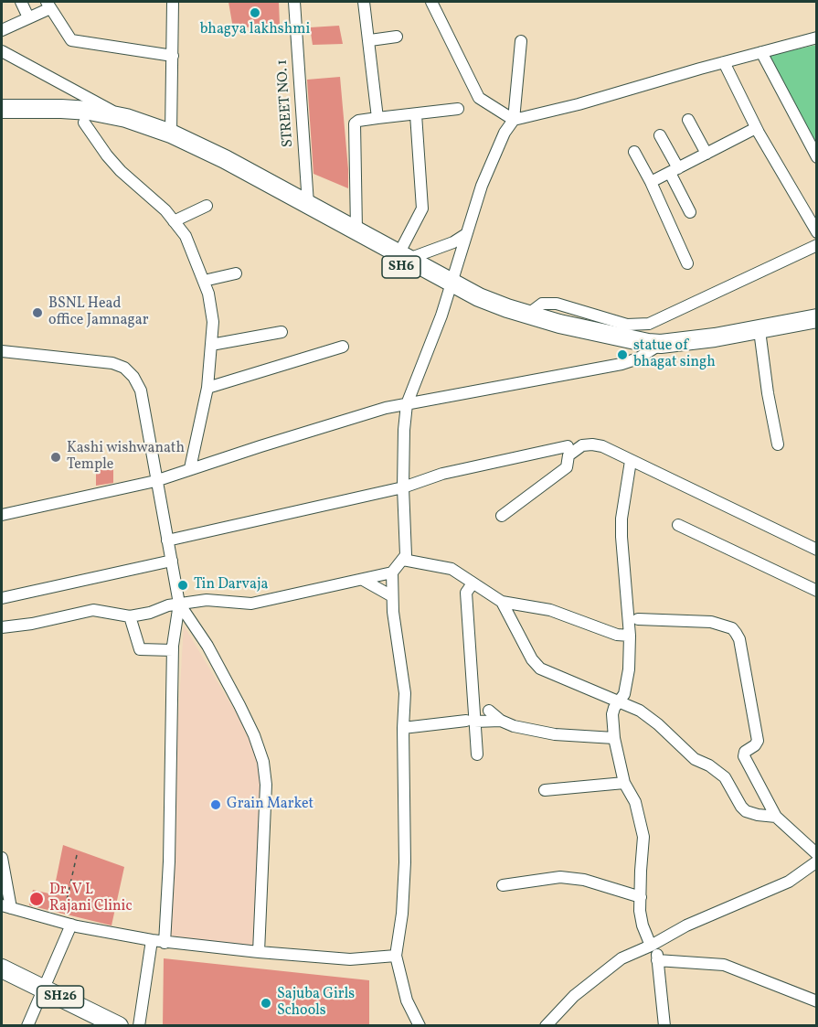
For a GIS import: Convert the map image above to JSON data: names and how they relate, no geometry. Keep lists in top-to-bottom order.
{
  "streets": {
    "main road": ["SH6", "SH26"],
    "street": ["STREET NO. 1"]
  },
  "crossings": [
    ["STREET NO. 1", "SH6"]
  ],
  "places": [
    "bhagya lakhshmi",
    "BSNL Head office Jamnagar",
    "statue of bhagat singh",
    "Kashi wishwanath Temple",
    "Tin Darvaja",
    "Grain Market",
    "Dr. V L Rajani Clinic",
    "Sajuba Girls Schools"
  ]
}
